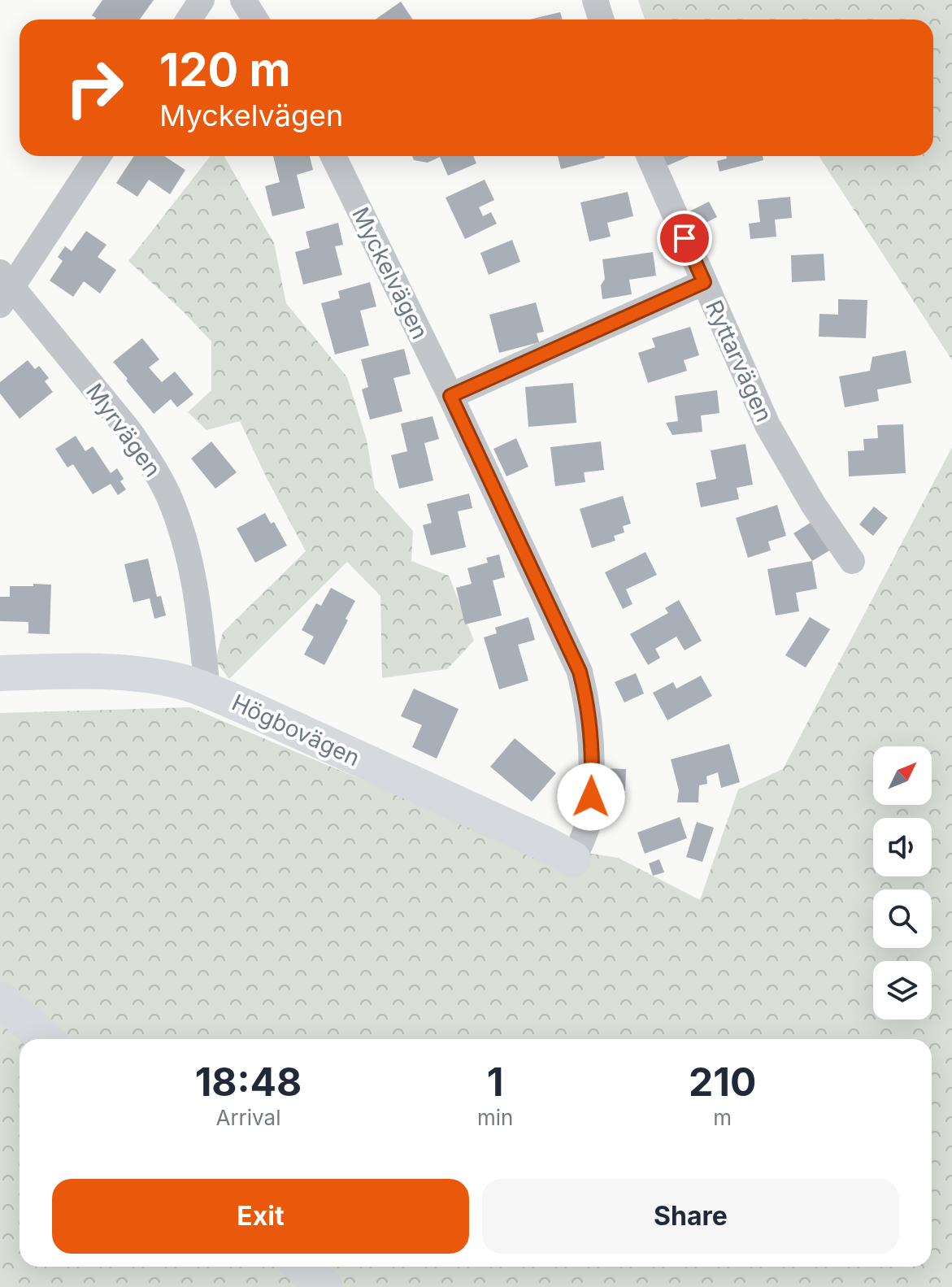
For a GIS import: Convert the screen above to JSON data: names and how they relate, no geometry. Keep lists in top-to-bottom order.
{
  "streets": {
    "street": [
      "Myckelvägen",
      "Ryttarvägen",
      "Myrvägen",
      "Högbovägen"
    ]
  },
  "crossings": [
    ["Myckelvägen", "Högbovägen"],
    ["Myrvägen", "Högbovägen"]
  ],
  "north": "top right",
  "page": {
    "turn": ["120 m", "Myckelvägen"],
    "eta": [
      "18:48",
      "Arrival",
      "1",
      "min",
      "210",
      "m"
    ],
    "buttons": ["Exit", "Share"]
  }
}
